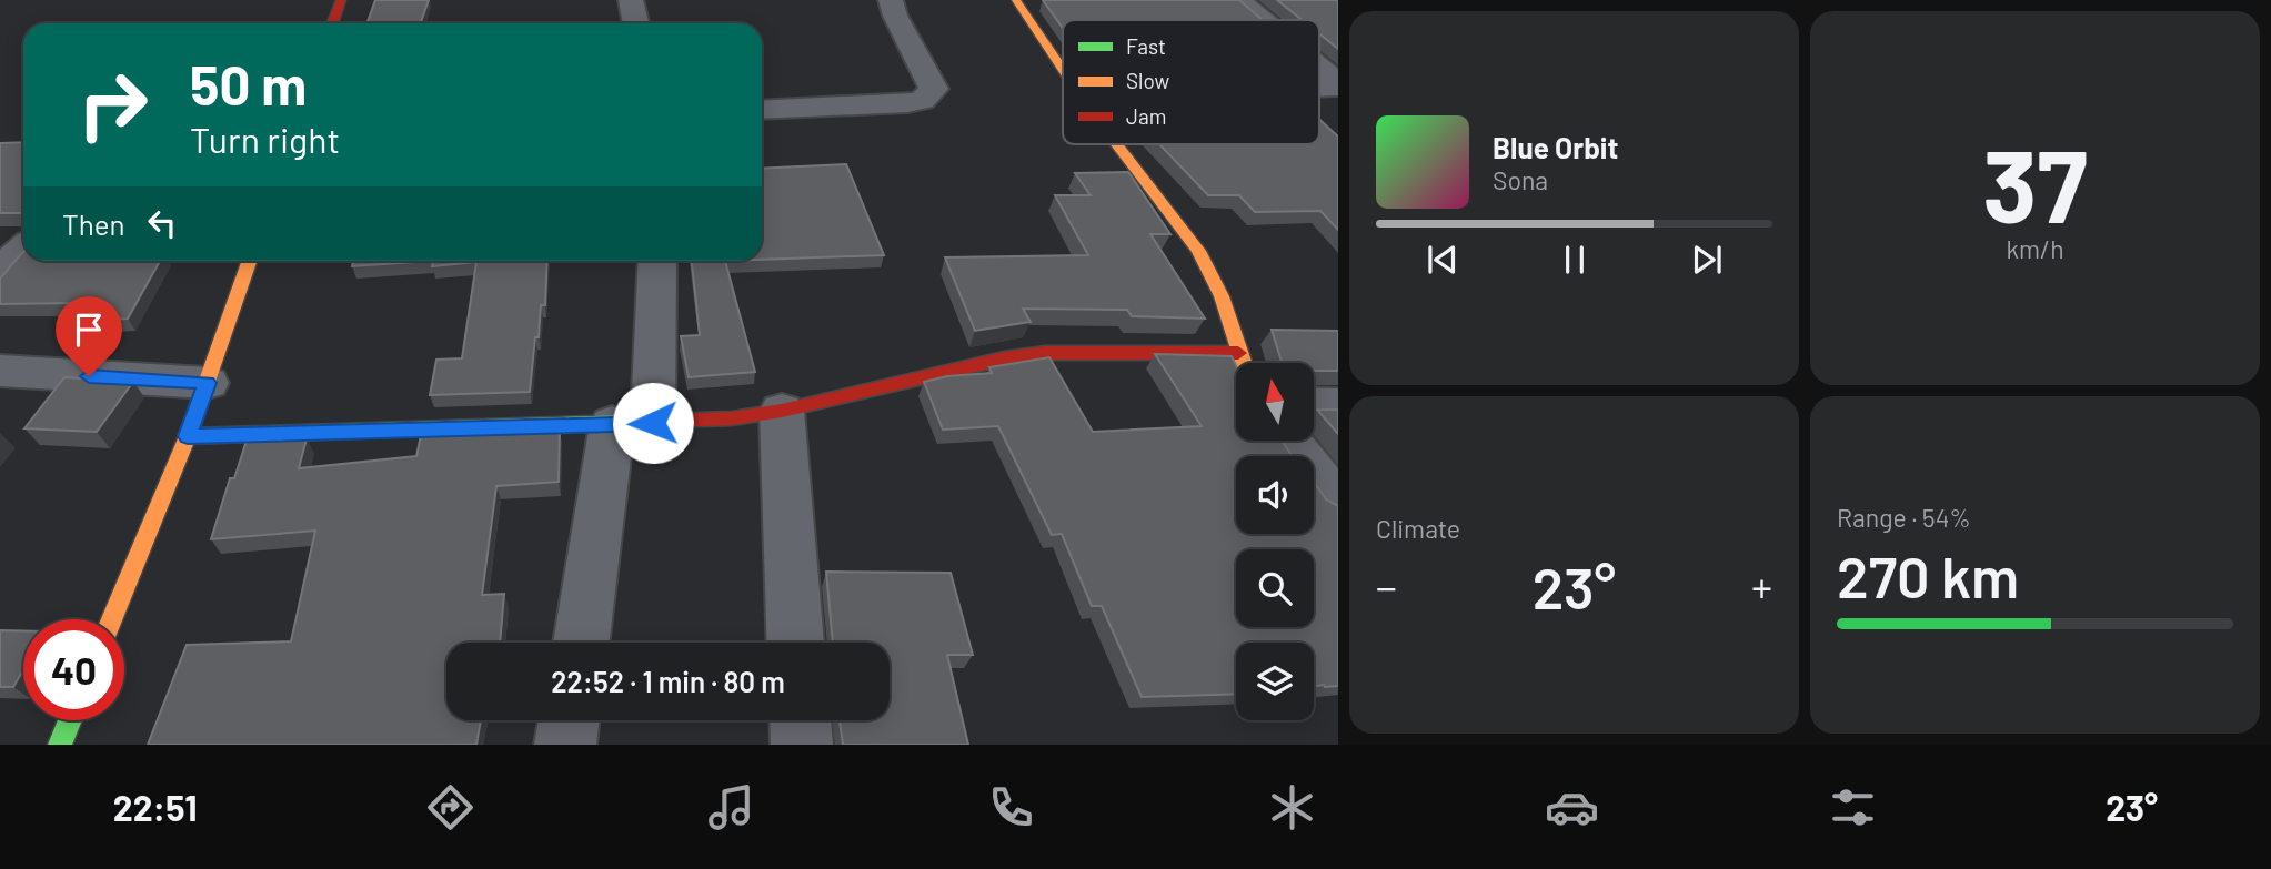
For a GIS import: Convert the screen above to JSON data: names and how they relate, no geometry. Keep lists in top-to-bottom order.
{
  "legend": ["Fast", "Slow", "Jam"],
  "north": "top",
  "page": {
    "tile": [
      ["37", "km/h"],
      "Climate",
      ["Range · 54%", "270 km"]
    ],
    "turn": ["50 m", "Turn right"],
    "song": ["Blue Orbit", "Sona"],
    "then": "Then",
    "heat": ["−", "23°", "+"],
    "limit": "40",
    "trip": "22:52 · 1 min · 80 m",
    "tabs": ["22:51", "23°"]
  }
}
